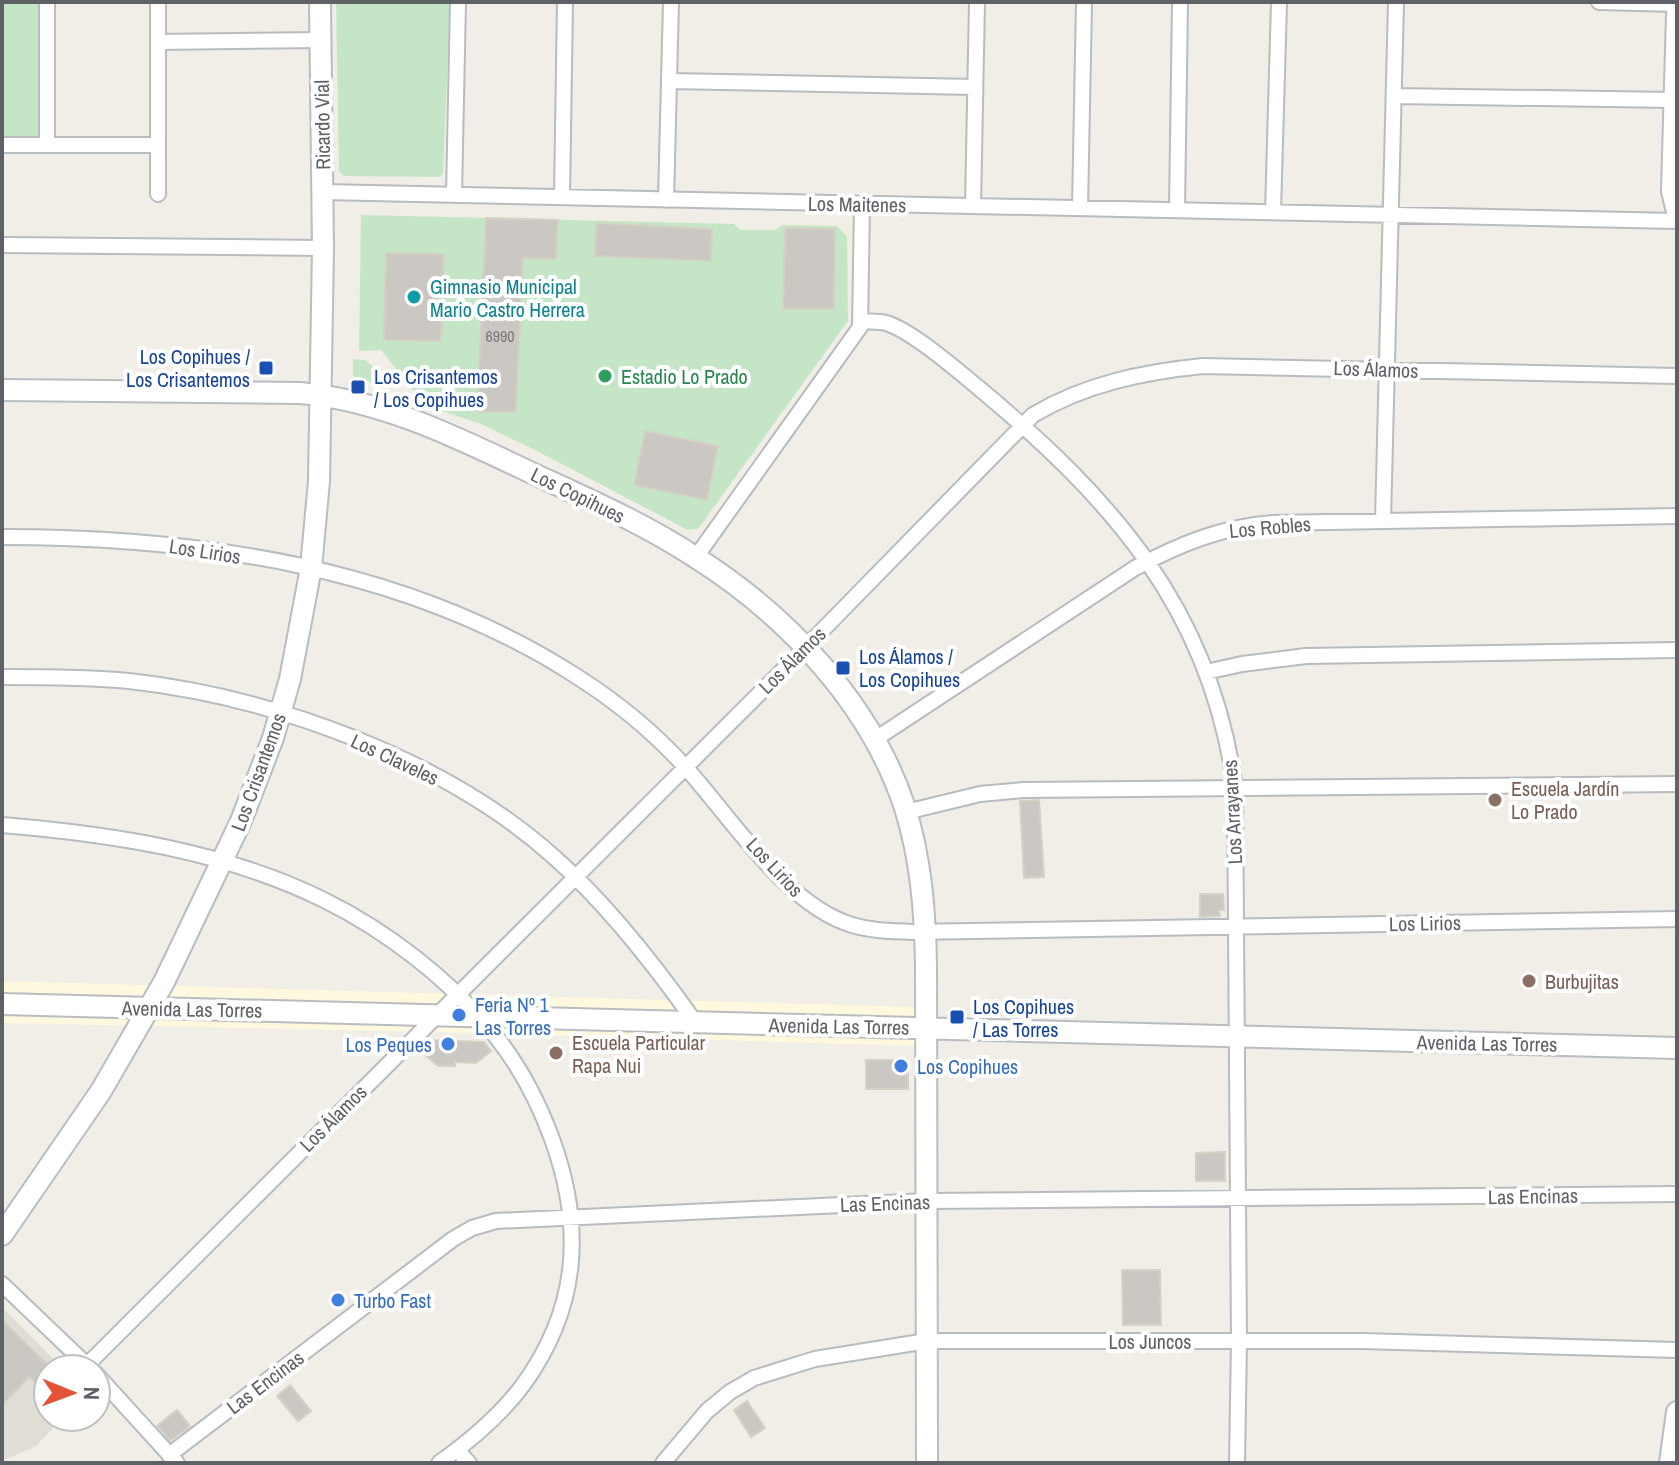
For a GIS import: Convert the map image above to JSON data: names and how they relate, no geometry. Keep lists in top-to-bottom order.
{
  "streets": {
    "street": [
      "Ricardo Vial",
      "Los Maitenes",
      "Los Álamos",
      "Los Copihues",
      "Los Robles",
      "Los Lirios",
      "Los Claveles",
      "Los Crisantemos",
      "Los Arrayanes",
      "Avenida Las Torres",
      "Las Encinas",
      "Los Juncos"
    ]
  },
  "crossings": [
    ["Ricardo Vial", "Los Maitenes"],
    ["Ricardo Vial", "Los Crisantemos"],
    ["Los Álamos", "Los Copihues"],
    ["Los Álamos", "Los Lirios"],
    ["Los Álamos", "Los Claveles"],
    ["Los Álamos", "Los Arrayanes"],
    ["Los Álamos", "Avenida Las Torres"],
    ["Los Copihues", "Los Robles"],
    ["Los Copihues", "Los Lirios"],
    ["Los Copihues", "Los Crisantemos"],
    ["Los Copihues", "Avenida Las Torres"],
    ["Los Copihues", "Las Encinas"],
    ["Los Copihues", "Los Juncos"],
    ["Los Robles", "Los Arrayanes"],
    ["Los Lirios", "Los Crisantemos"],
    ["Los Lirios", "Los Arrayanes"],
    ["Los Claveles", "Los Crisantemos"],
    ["Los Claveles", "Avenida Las Torres"],
    ["Los Crisantemos", "Avenida Las Torres"],
    ["Los Arrayanes", "Avenida Las Torres"],
    ["Los Arrayanes", "Las Encinas"],
    ["Los Arrayanes", "Los Juncos"]
  ],
  "places": {
    "other": [
      "Gimnasio Municipal Mario Castro Herrera",
      "Estadio Lo Prado",
      "Escuela Jardín Lo Prado",
      "Burbujitas",
      "Feria Nº 1 Las Torres",
      "Los Peques",
      "Escuela Particular Rapa Nui",
      "Los Copihues",
      "Turbo Fast"
    ],
    "transit": [
      "Los Copihues / Los Crisantemos",
      "Los Crisantemos / Los Copihues",
      "Los Álamos / Los Copihues",
      "Los Copihues / Las Torres"
    ]
  },
  "house_numbers": ["6990"],
  "north": "right"
}
